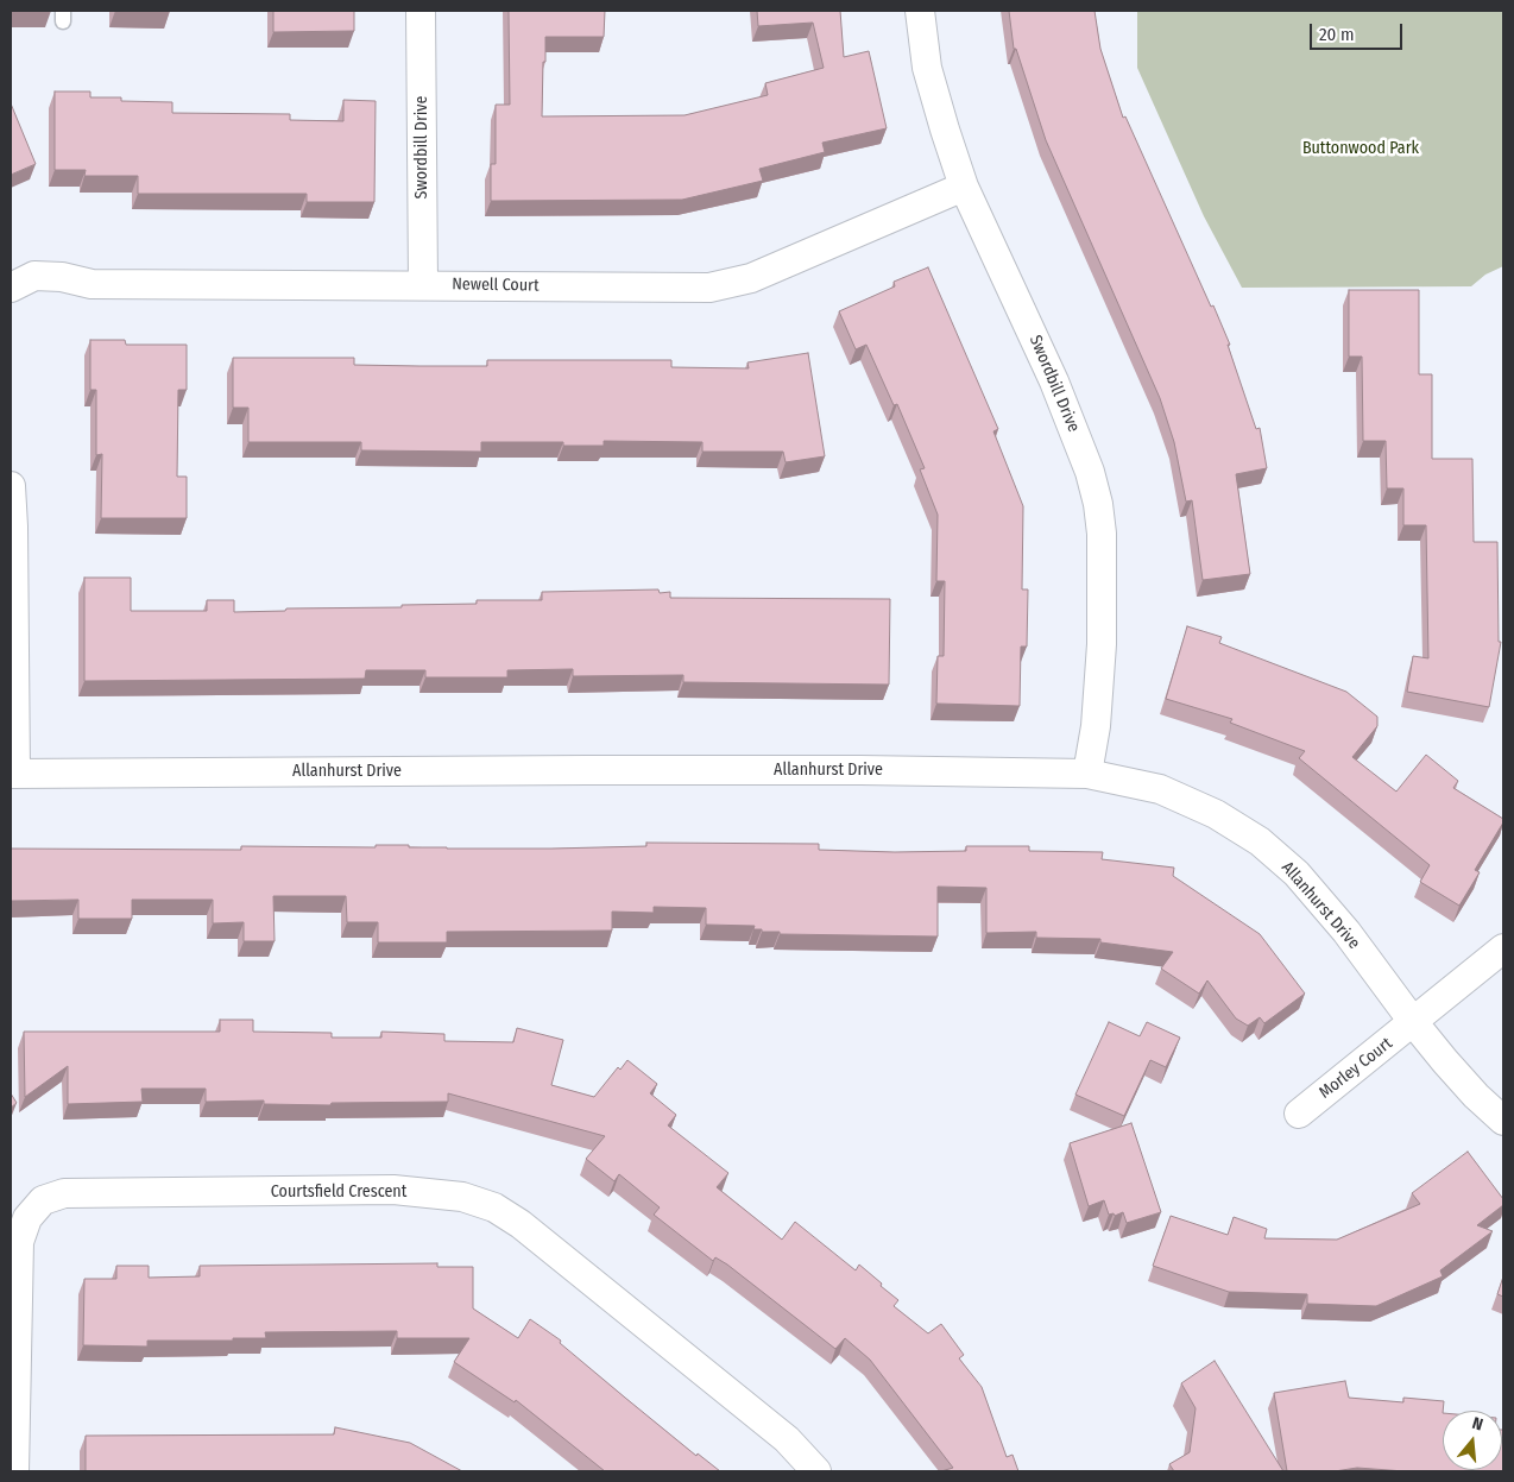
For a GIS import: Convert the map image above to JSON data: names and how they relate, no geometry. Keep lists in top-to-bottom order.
{
  "streets": {
    "street": [
      "Swordbill Drive",
      "Newell Court",
      "Allanhurst Drive",
      "Morley Court",
      "Courtsfield Crescent"
    ]
  },
  "crossings": [
    ["Swordbill Drive", "Newell Court"],
    ["Swordbill Drive", "Allanhurst Drive"],
    ["Allanhurst Drive", "Morley Court"]
  ],
  "parks": ["Buttonwood Park"],
  "scale_bar": "20 m",
  "north": "top"
}
